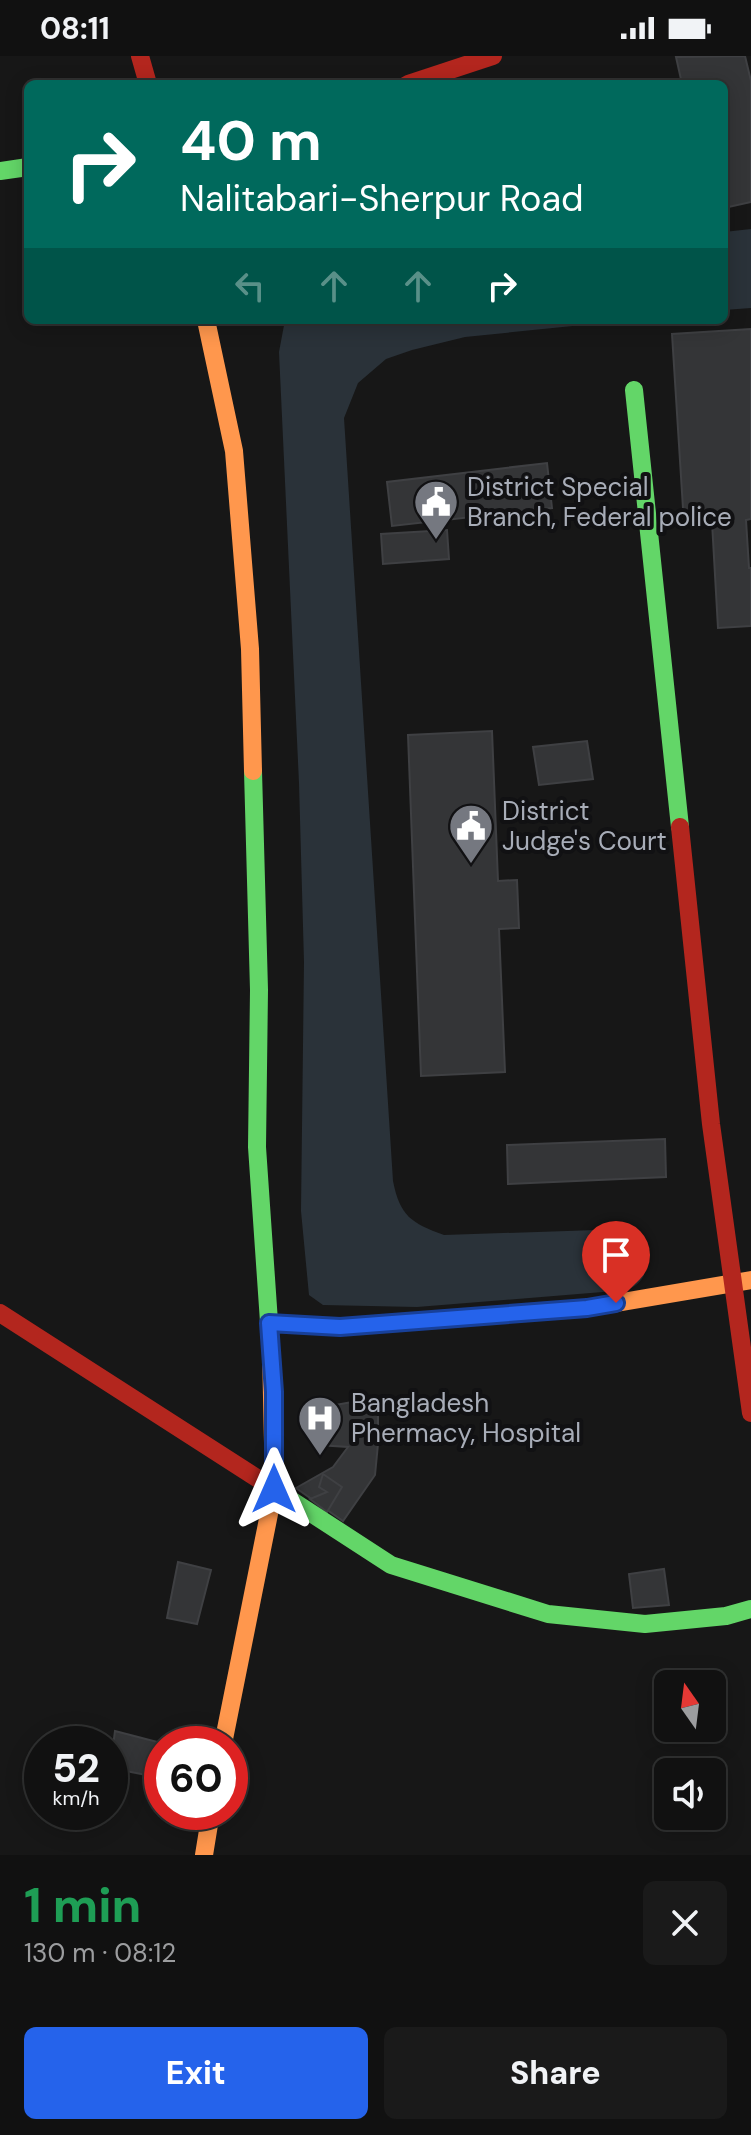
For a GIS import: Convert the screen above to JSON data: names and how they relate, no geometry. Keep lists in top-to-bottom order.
{
  "places": {
    "public building": ["District Special Branch, Federal police", "District Judge's Court"],
    "hospital": ["Bangladesh Phermacy, Hospital"]
  },
  "north": "top",
  "page": {
    "status": "08:11",
    "turn": ["40 m", "Nalitabari-Sherpur Road"],
    "speed": "52 km/h",
    "limit": "60",
    "heading": ["1 min", "130 m · 08:12"],
    "buttons": ["Exit", "Share"]
  }
}
